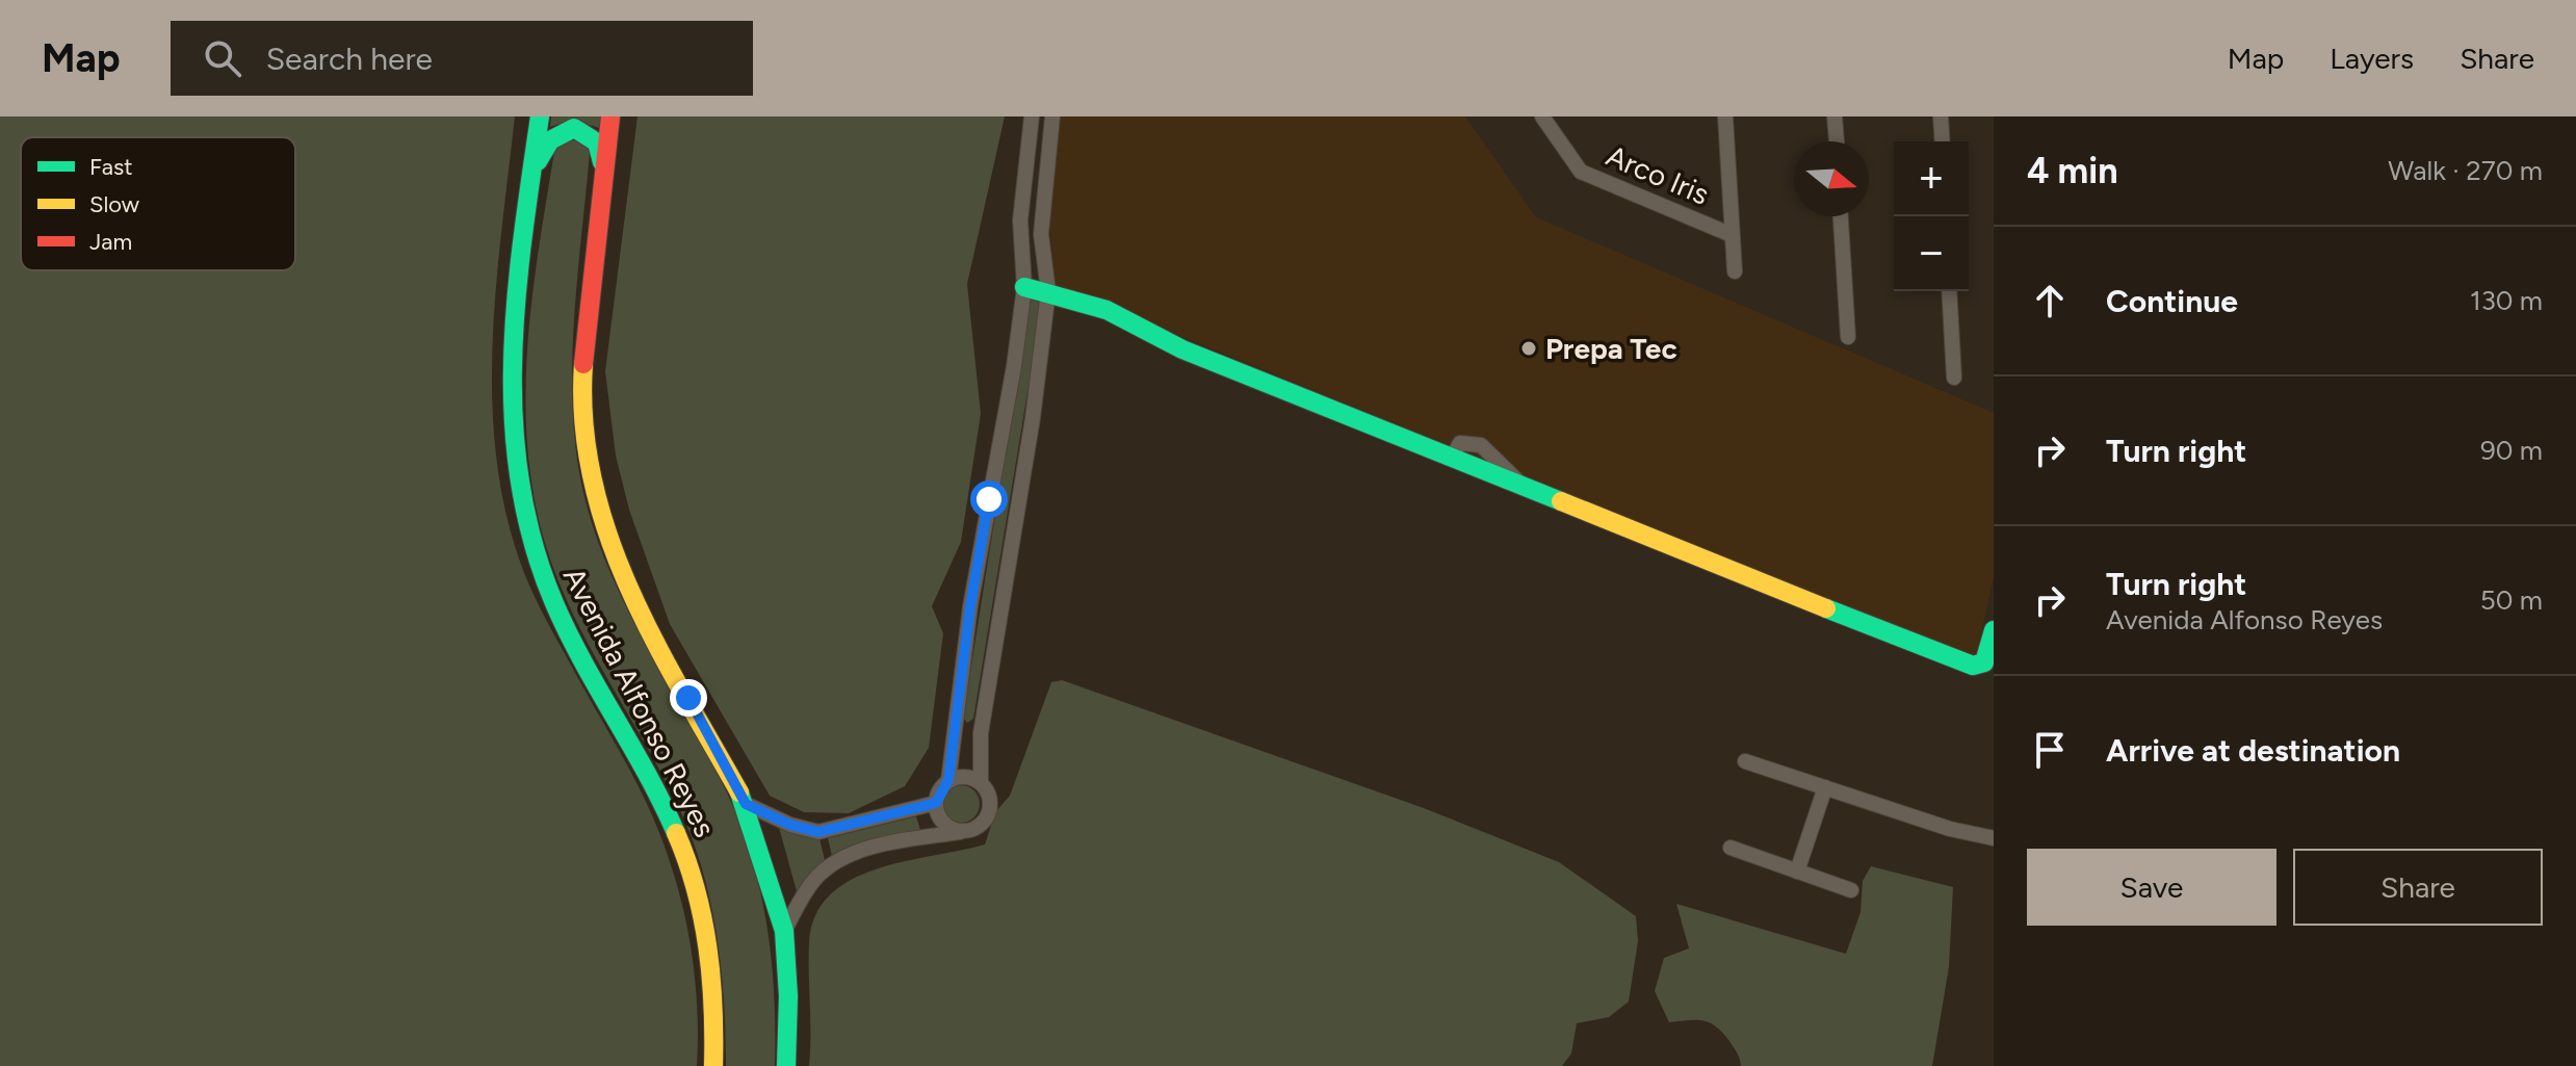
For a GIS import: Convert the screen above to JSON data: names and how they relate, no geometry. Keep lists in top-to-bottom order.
{
  "streets": {
    "main road": ["Avenida Alfonso Reyes"],
    "street": ["Arco Iris"]
  },
  "places": ["Prepa Tec"],
  "legend": ["Fast", "Slow", "Jam"],
  "north": "right",
  "page": {
    "header": "Map",
    "search": "Search here",
    "nav": ["Map", "Layers", "Share"],
    "heading": ["4 min", "Walk · 270 m"],
    "map_buttons": ["+", "−"],
    "list": [
      ["Continue", "130 m"],
      ["Turn right", "90 m"],
      ["Turn right", "Avenida Alfonso Reyes", "50 m"],
      "Arrive at destination"
    ],
    "buttons": ["Save", "Share"]
  }
}
